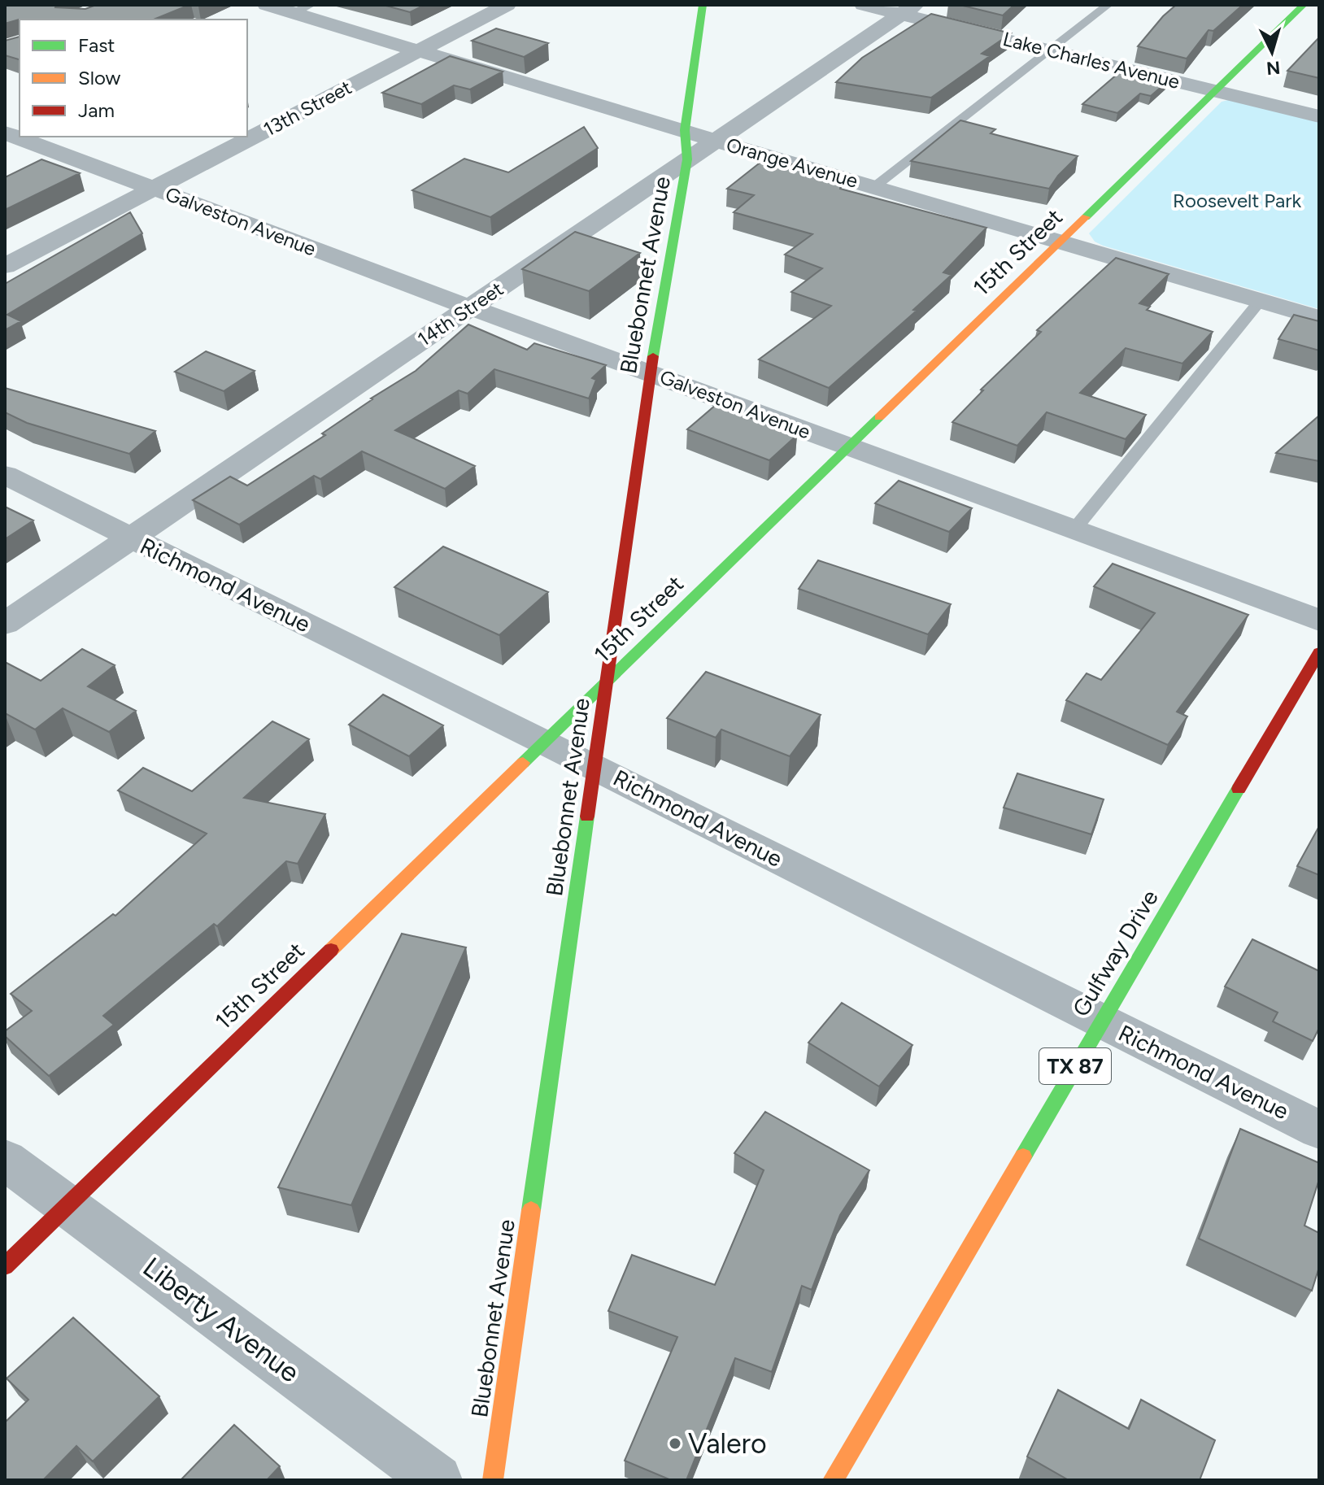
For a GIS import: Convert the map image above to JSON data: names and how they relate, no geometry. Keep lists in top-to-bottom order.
{
  "streets": {
    "street": [
      "Lake Charles Avenue",
      "13th Street",
      "Orange Avenue",
      "Galveston Avenue",
      "15th Street",
      "Bluebonnet Avenue",
      "14th Street",
      "Richmond Avenue",
      "Gulfway Drive",
      "TX 87",
      "Liberty Avenue"
    ]
  },
  "crossings": [
    ["Lake Charles Avenue", "15th Street"],
    ["Lake Charles Avenue", "14th Street"],
    ["13th Street", "Orange Avenue"],
    ["13th Street", "Galveston Avenue"],
    ["Orange Avenue", "15th Street"],
    ["Orange Avenue", "Bluebonnet Avenue"],
    ["Orange Avenue", "14th Street"],
    ["Galveston Avenue", "15th Street"],
    ["Galveston Avenue", "Bluebonnet Avenue"],
    ["Galveston Avenue", "14th Street"],
    ["15th Street", "Bluebonnet Avenue"],
    ["15th Street", "Richmond Avenue"],
    ["15th Street", "Liberty Avenue"],
    ["Bluebonnet Avenue", "14th Street"],
    ["Bluebonnet Avenue", "Richmond Avenue"],
    ["14th Street", "Richmond Avenue"],
    ["Richmond Avenue", "Gulfway Drive"]
  ],
  "parks": ["Roosevelt Park"],
  "places": ["Valero"],
  "legend": ["Fast", "Slow", "Jam"],
  "north": "bottom"
}
